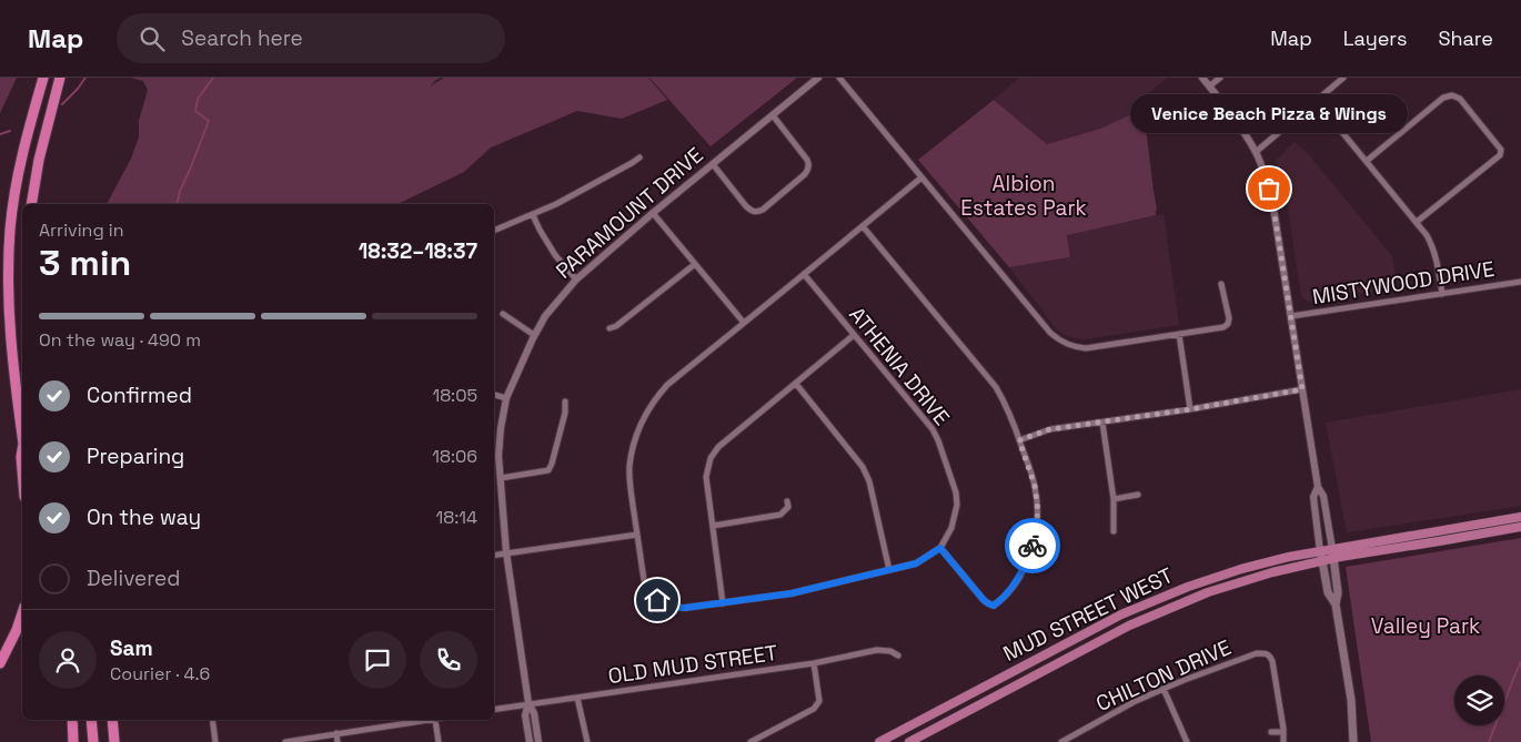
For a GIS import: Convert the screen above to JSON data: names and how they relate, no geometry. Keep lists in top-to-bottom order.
{
  "streets": {
    "main road": ["MUD STREET WEST"],
    "street": [
      "PARAMOUNT DRIVE",
      "MISTYWOOD DRIVE",
      "ATHENIA DRIVE",
      "OLD MUD STREET",
      "CHILTON DRIVE"
    ]
  },
  "crossings": [
    ["PARAMOUNT DRIVE", "OLD MUD STREET"]
  ],
  "parks": ["Albion Estates Park", "Valley Park"],
  "places": ["Venice Beach Pizza & Wings"],
  "page": {
    "header": "Map",
    "search": "Search here",
    "nav": ["Map", "Layers", "Share"],
    "bubble": "Venice Beach Pizza & Wings",
    "heading": ["3 min", "Arriving in", "18:32–18:37"],
    "panel": ["Sam", "Courier · 4.6"],
    "bar": "On the way · 490 m",
    "list": [
      ["Confirmed", "18:05"],
      ["Preparing", "18:06"],
      ["On the way", "18:14"],
      "Delivered"
    ]
  }
}
